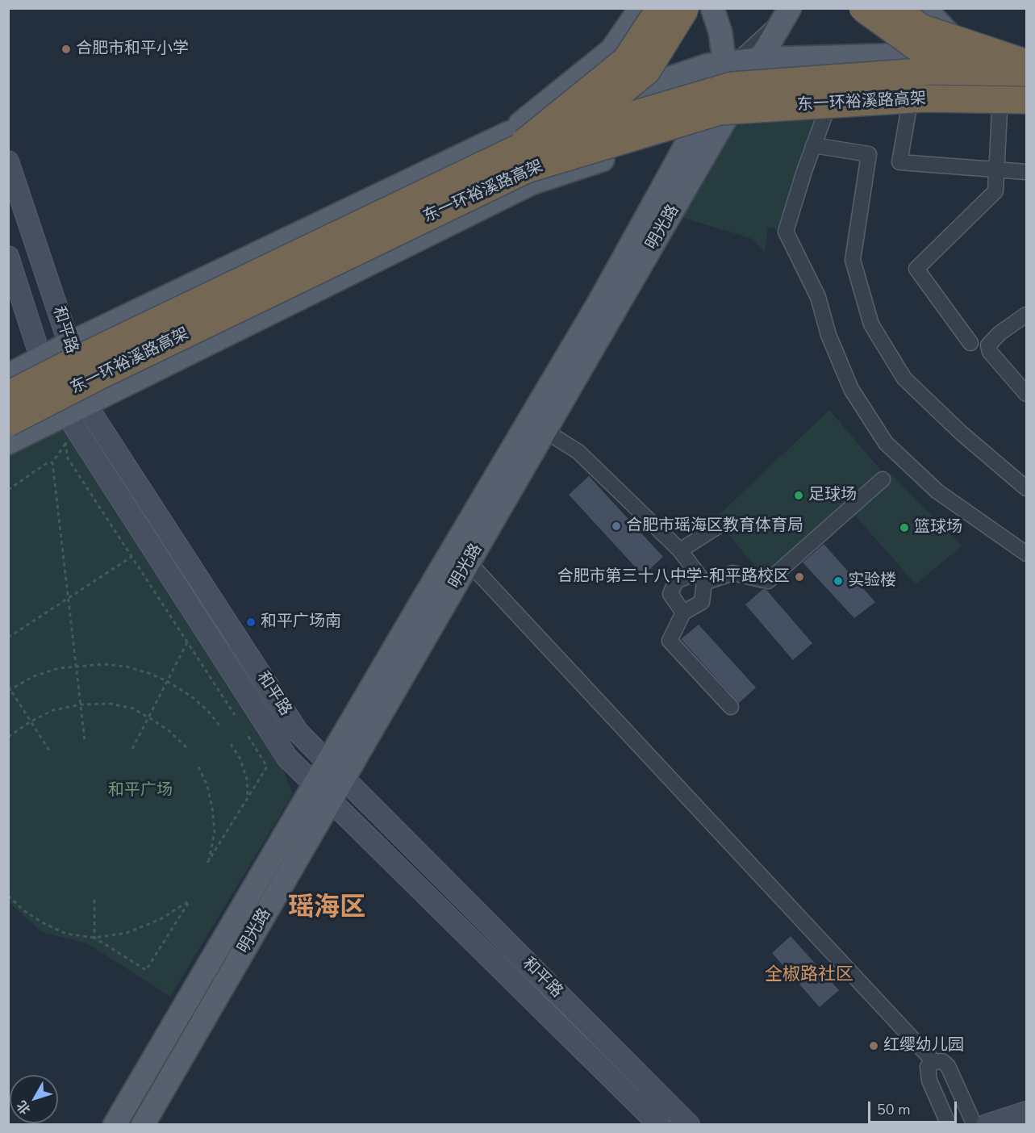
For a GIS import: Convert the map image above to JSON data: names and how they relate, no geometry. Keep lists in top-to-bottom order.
{
  "streets": {
    "highway": ["东一环裕溪路高架"],
    "main road": ["明光路", "和平路"]
  },
  "crossings": [
    ["明光路", "和平路"]
  ],
  "districts": ["瑶海区", "全椒路社区"],
  "parks": ["和平广场"],
  "places": [
    "合肥市和平小学",
    "足球场",
    "合肥市瑶海区教育体育局",
    "篮球场",
    "合肥市第三十八中学-和平路校区",
    "实验楼",
    "和平广场南",
    "红缨幼儿园"
  ],
  "scale_bar": "50 m",
  "north": "bottom left"
}
